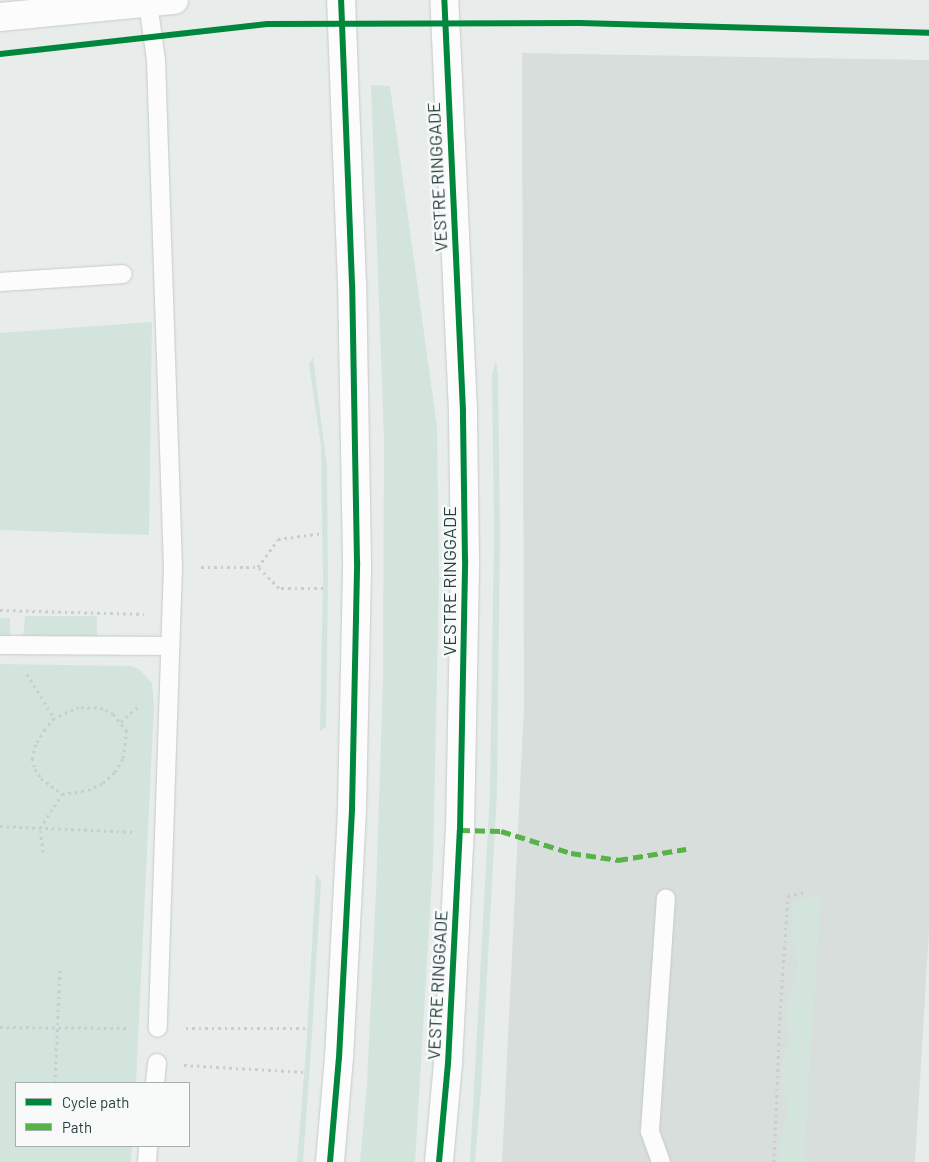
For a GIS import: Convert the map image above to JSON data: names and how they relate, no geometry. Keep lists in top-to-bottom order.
{
  "streets": {
    "main road": ["VESTRE RINGGADE"]
  },
  "legend": ["Cycle path", "Path"]
}
